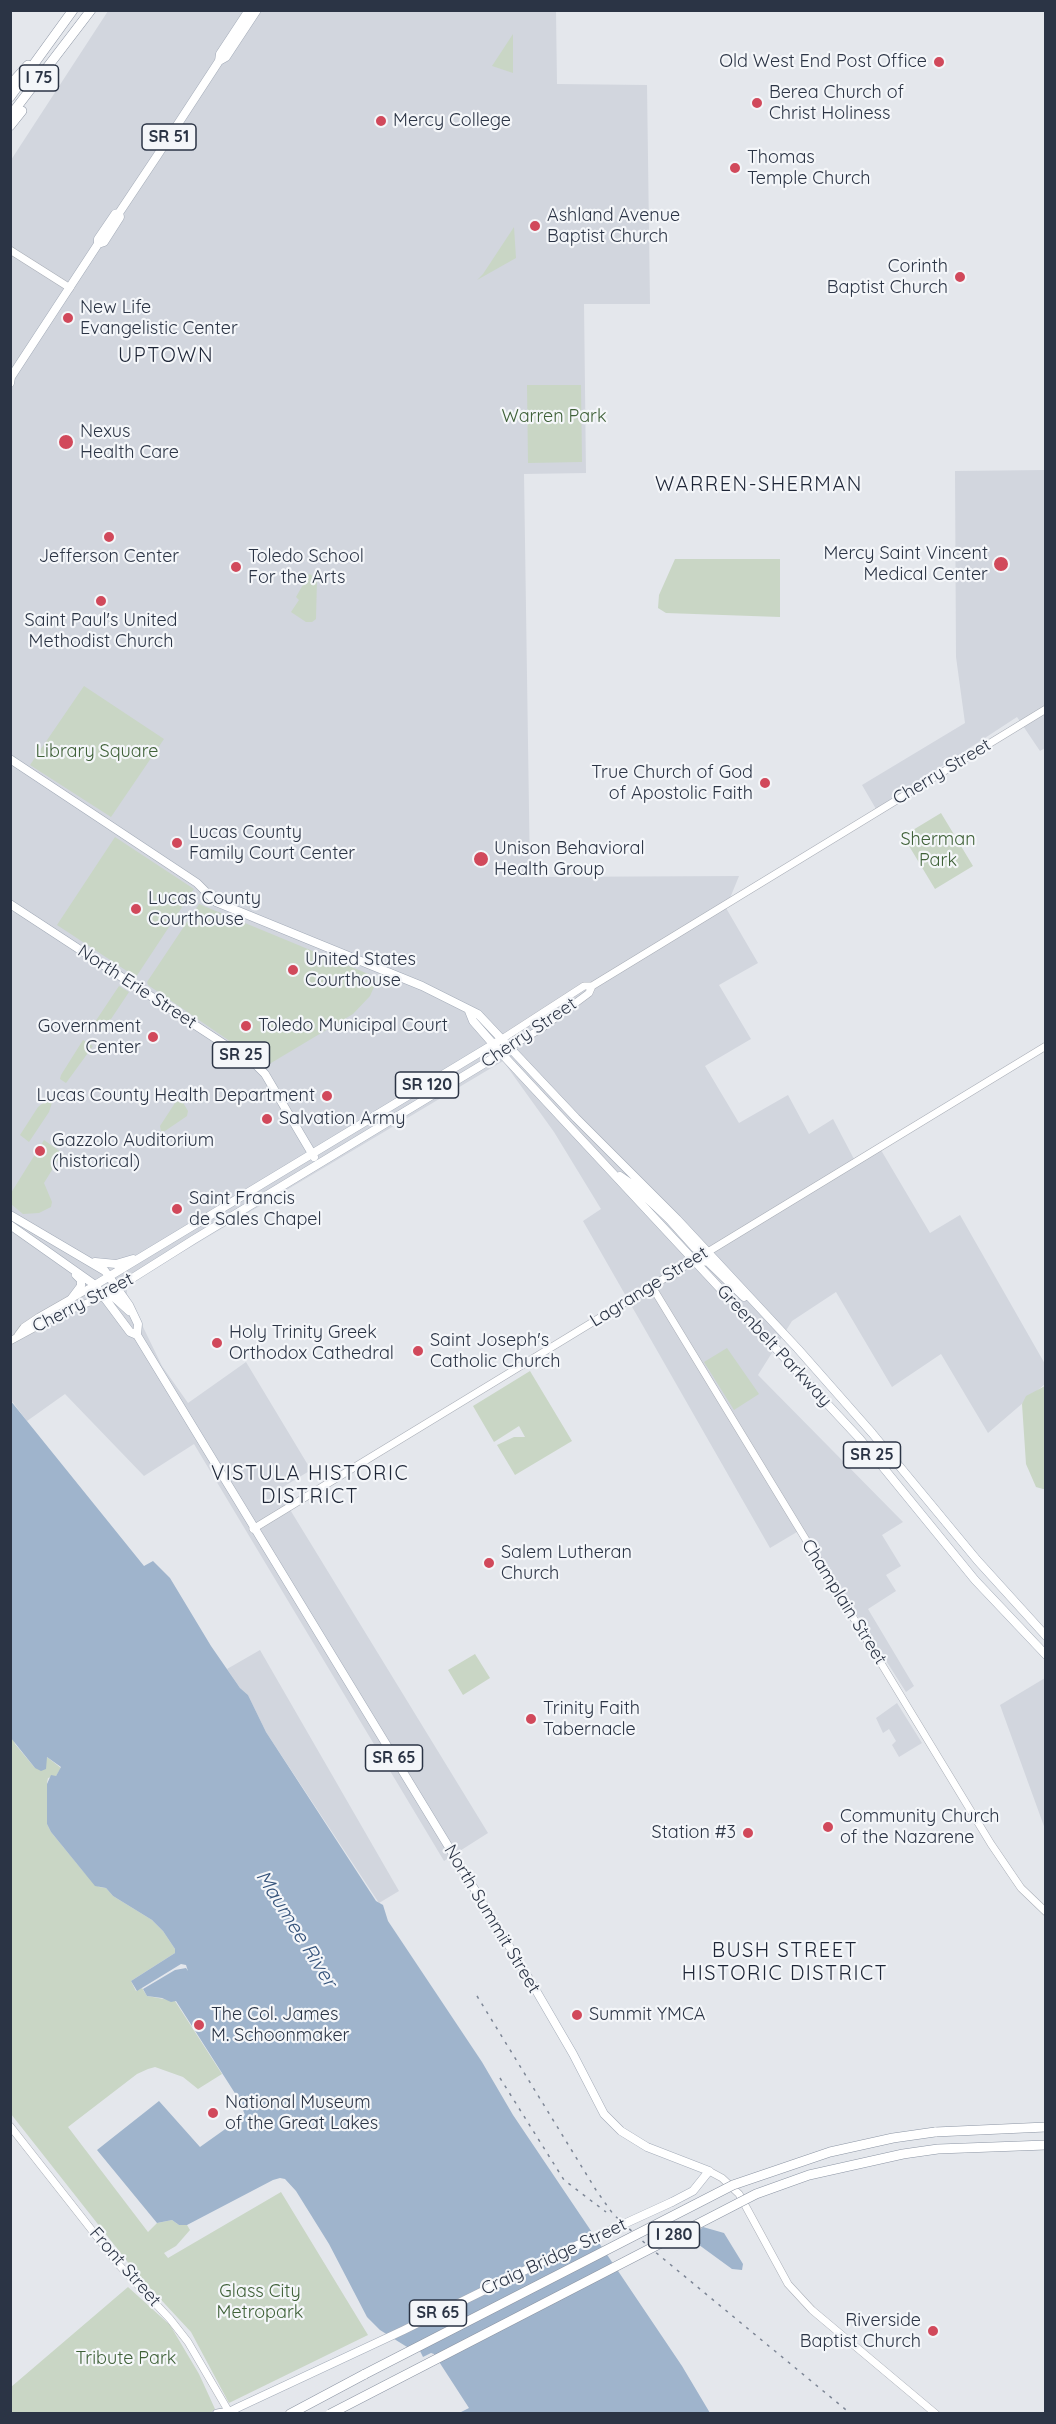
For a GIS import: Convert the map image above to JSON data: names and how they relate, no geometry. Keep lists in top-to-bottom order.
{
  "streets": {
    "highway": ["I 75", "I 280"],
    "main road": [
      "SR 51",
      "Cherry Street",
      "North Erie Street",
      "SR 25",
      "SR 120",
      "Lagrange Street",
      "Greenbelt Parkway",
      "Champlain Street",
      "SR 65",
      "North Summit Street",
      "Craig Bridge Street",
      "Front Street"
    ]
  },
  "crossings": [
    ["Cherry Street", "North Erie Street"],
    ["Cherry Street", "SR 25"],
    ["Cherry Street", "Greenbelt Parkway"],
    ["Cherry Street", "North Summit Street"],
    ["SR 25", "Greenbelt Parkway"],
    ["Lagrange Street", "Greenbelt Parkway"],
    ["Lagrange Street", "Champlain Street"],
    ["Lagrange Street", "North Summit Street"],
    ["North Summit Street", "Craig Bridge Street"],
    ["Craig Bridge Street", "Front Street"]
  ],
  "districts": [
    "UPTOWN",
    "WARREN-SHERMAN",
    "VISTULA HISTORIC DISTRICT",
    "BUSH STREET HISTORIC DISTRICT"
  ],
  "water": ["Maumee River"],
  "parks": [
    "Warren Park",
    "Library Square",
    "Sherman Park",
    "Glass City Metropark",
    "Tribute Park"
  ],
  "places": [
    "Old West End Post Office",
    "Berea Church of Christ Holiness",
    "Mercy College",
    "Thomas Temple Church",
    "Ashland Avenue Baptist Church",
    "Corinth Baptist Church",
    "New Life Evangelistic Center",
    "Nexus Health Care",
    "Jefferson Center",
    "Mercy Saint Vincent Medical Center",
    "Toledo School For the Arts",
    "Saint Paul's United Methodist Church",
    "True Church of God of Apostolic Faith",
    "Lucas County Family Court Center",
    "Unison Behavioral Health Group",
    "Lucas County Courthouse",
    "United States Courthouse",
    "Toledo Municipal Court",
    "Government Center",
    "Lucas County Health Department",
    "Salvation Army",
    "Gazzolo Auditorium (historical)",
    "Saint Francis de Sales Chapel",
    "Holy Trinity Greek Orthodox Cathedral",
    "Saint Joseph's Catholic Church",
    "Salem Lutheran Church",
    "Trinity Faith Tabernacle",
    "Community Church of the Nazarene",
    "Station #3",
    "Summit YMCA",
    "The Col. James M. Schoonmaker",
    "National Museum of the Great Lakes",
    "Riverside Baptist Church"
  ]
}
